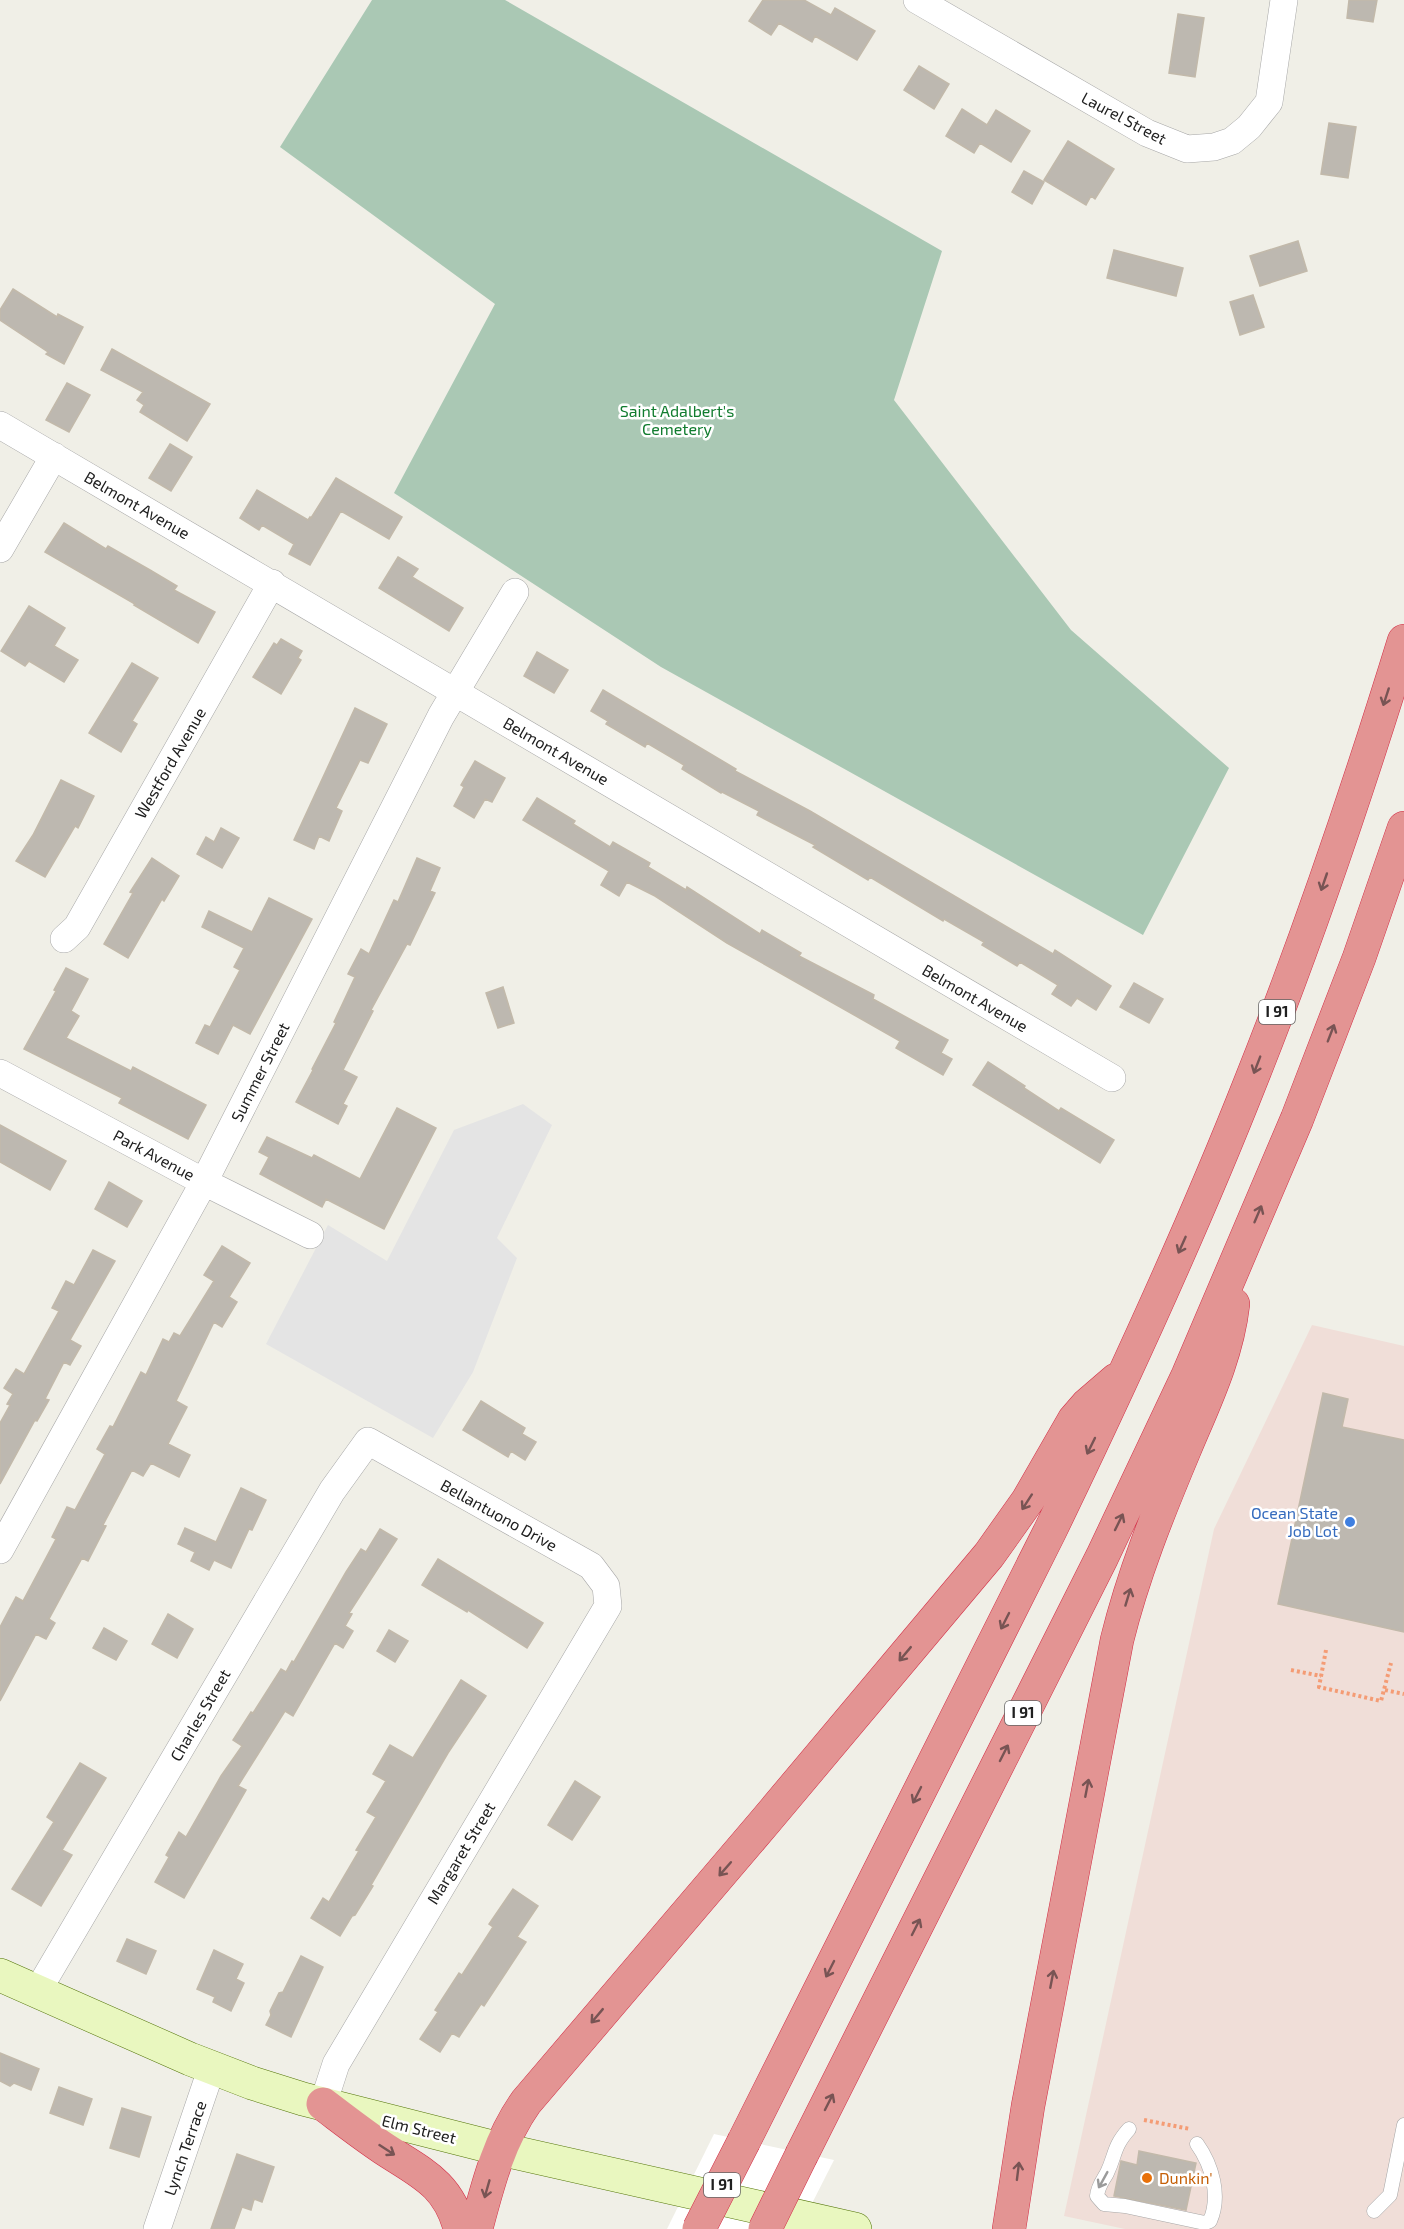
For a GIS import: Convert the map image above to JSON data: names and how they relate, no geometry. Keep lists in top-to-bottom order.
{
  "streets": {
    "highway": ["I 91"],
    "main road": ["Elm Street"],
    "street": [
      "Laurel Street",
      "Belmont Avenue",
      "Westford Avenue",
      "Summer Street",
      "Park Avenue",
      "Bellantuono Drive",
      "Charles Street",
      "Margaret Street",
      "Lynch Terrace"
    ]
  },
  "crossings": [
    ["Belmont Avenue", "Westford Avenue"],
    ["Belmont Avenue", "Summer Street"],
    ["Summer Street", "Park Avenue"],
    ["Bellantuono Drive", "Charles Street"],
    ["Bellantuono Drive", "Margaret Street"],
    ["Charles Street", "Elm Street"],
    ["Margaret Street", "Elm Street"],
    ["Elm Street", "Lynch Terrace"]
  ],
  "parks": ["Saint Adalbert's Cemetery"],
  "places": ["Ocean State Job Lot", "Dunkin'"]
}
